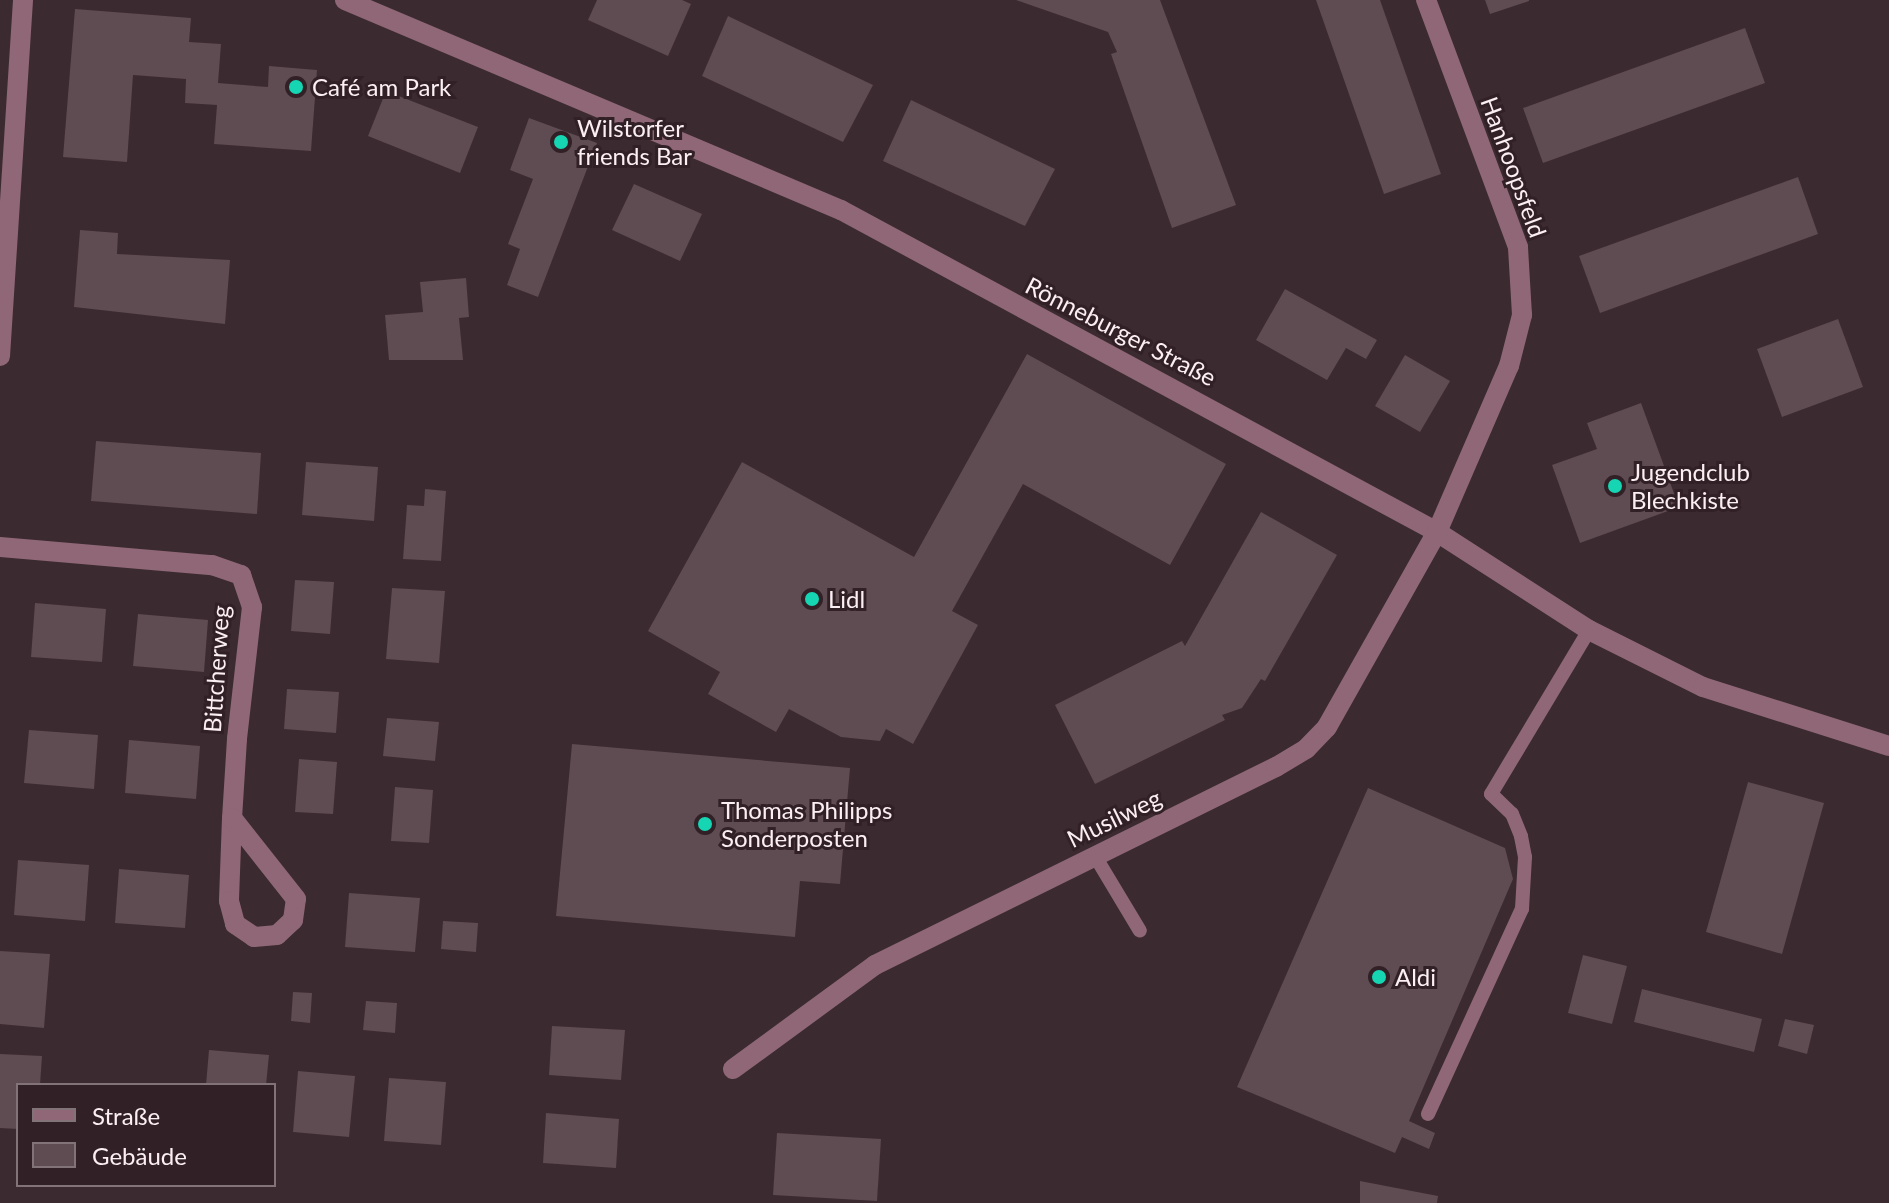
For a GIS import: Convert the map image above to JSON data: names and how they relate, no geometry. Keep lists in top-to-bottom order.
{
  "streets": {
    "street": [
      "Hanhoopsfeld",
      "Rönneburger Straße",
      "Bittcherweg",
      "Musilweg"
    ]
  },
  "crossings": [
    ["Hanhoopsfeld", "Rönneburger Straße"],
    ["Hanhoopsfeld", "Musilweg"],
    ["Rönneburger Straße", "Musilweg"]
  ],
  "places": [
    "Café am Park",
    "Wilstorfer friends Bar",
    "Jugendclub Blechkiste",
    "Lidl",
    "Thomas Philipps Sonderposten",
    "Aldi"
  ],
  "legend": ["Straße", "Gebäude"]
}
